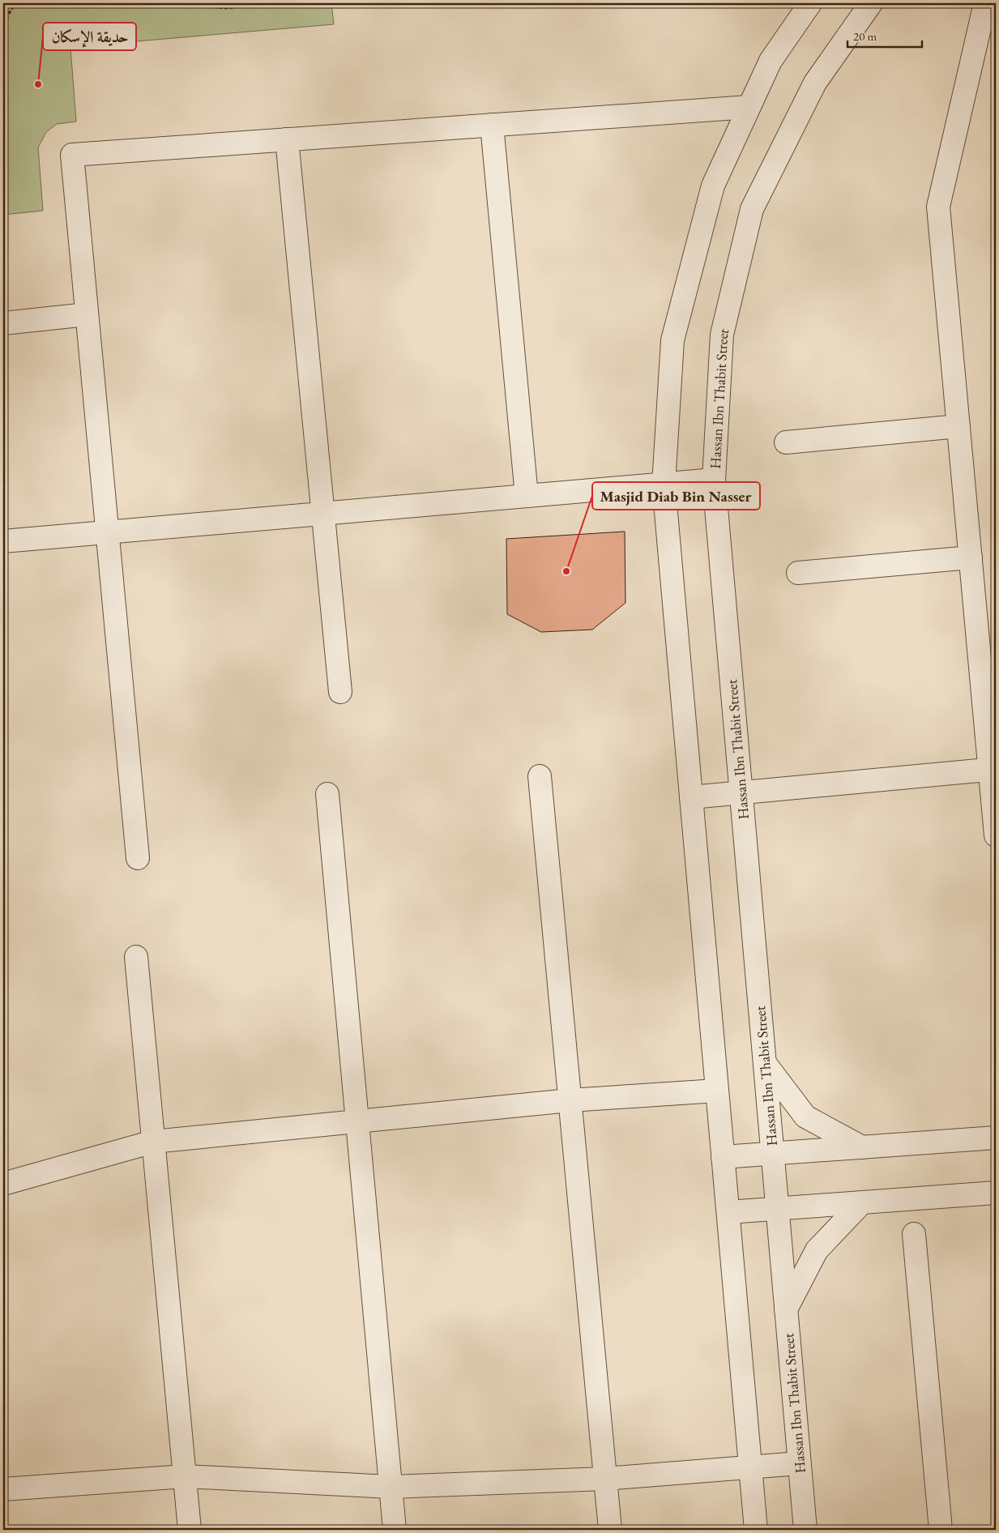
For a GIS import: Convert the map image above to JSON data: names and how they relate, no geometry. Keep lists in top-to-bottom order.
{
  "streets": {
    "street": ["Hassan Ibn Thabit Street"]
  },
  "places": ["حديقة الإسكان", "Masjid Diab Bin Nasser"],
  "scale_bar": "20 m"
}
